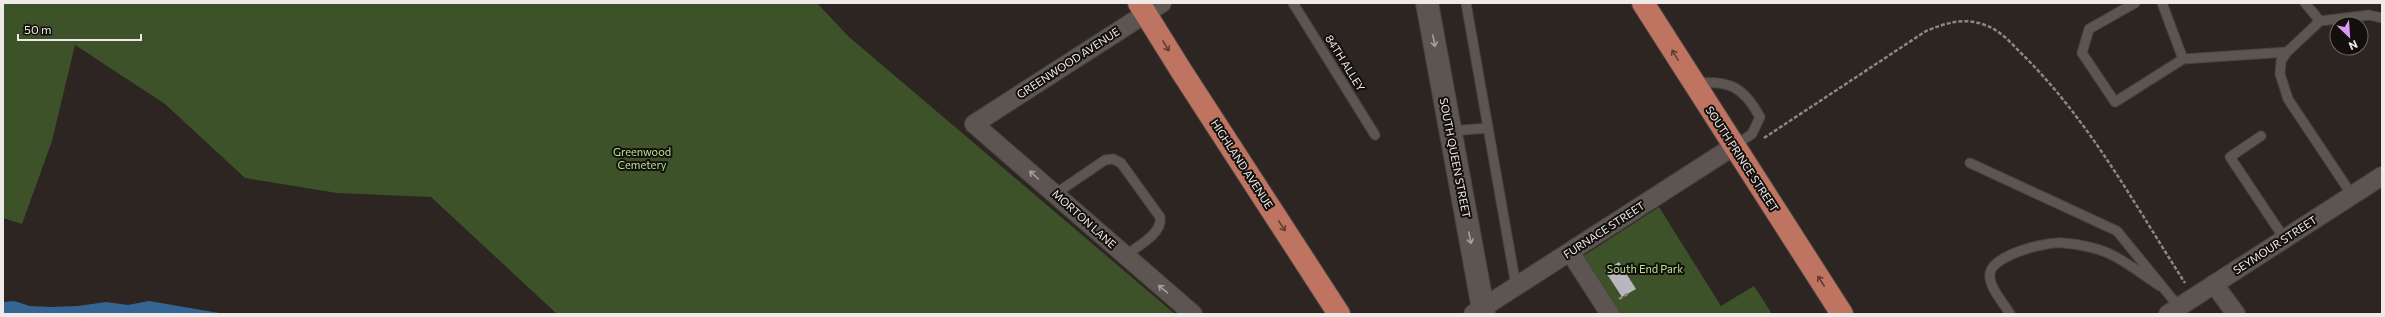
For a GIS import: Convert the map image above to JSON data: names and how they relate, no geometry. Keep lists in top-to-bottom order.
{
  "streets": {
    "highway": ["SOUTH PRINCE STREET", "HIGHLAND AVENUE"],
    "main road": ["SOUTH QUEEN STREET"],
    "street": [
      "GREENWOOD AVENUE",
      "MORTON LANE",
      "FURNACE STREET",
      "SEYMOUR STREET"
    ],
    "lane": ["84TH ALLEY"]
  },
  "crossings": [
    ["GREENWOOD AVENUE", "HIGHLAND AVENUE"],
    ["GREENWOOD AVENUE", "MORTON LANE"],
    ["SOUTH QUEEN STREET", "FURNACE STREET"],
    ["SOUTH PRINCE STREET", "FURNACE STREET"]
  ],
  "one_way": [
    "SOUTH QUEEN STREET",
    "SOUTH PRINCE STREET",
    "HIGHLAND AVENUE",
    "MORTON LANE"
  ],
  "parks": ["Greenwood Cemetery", "South End Park"],
  "scale_bar": "50 m",
  "north": "bottom right"
}
